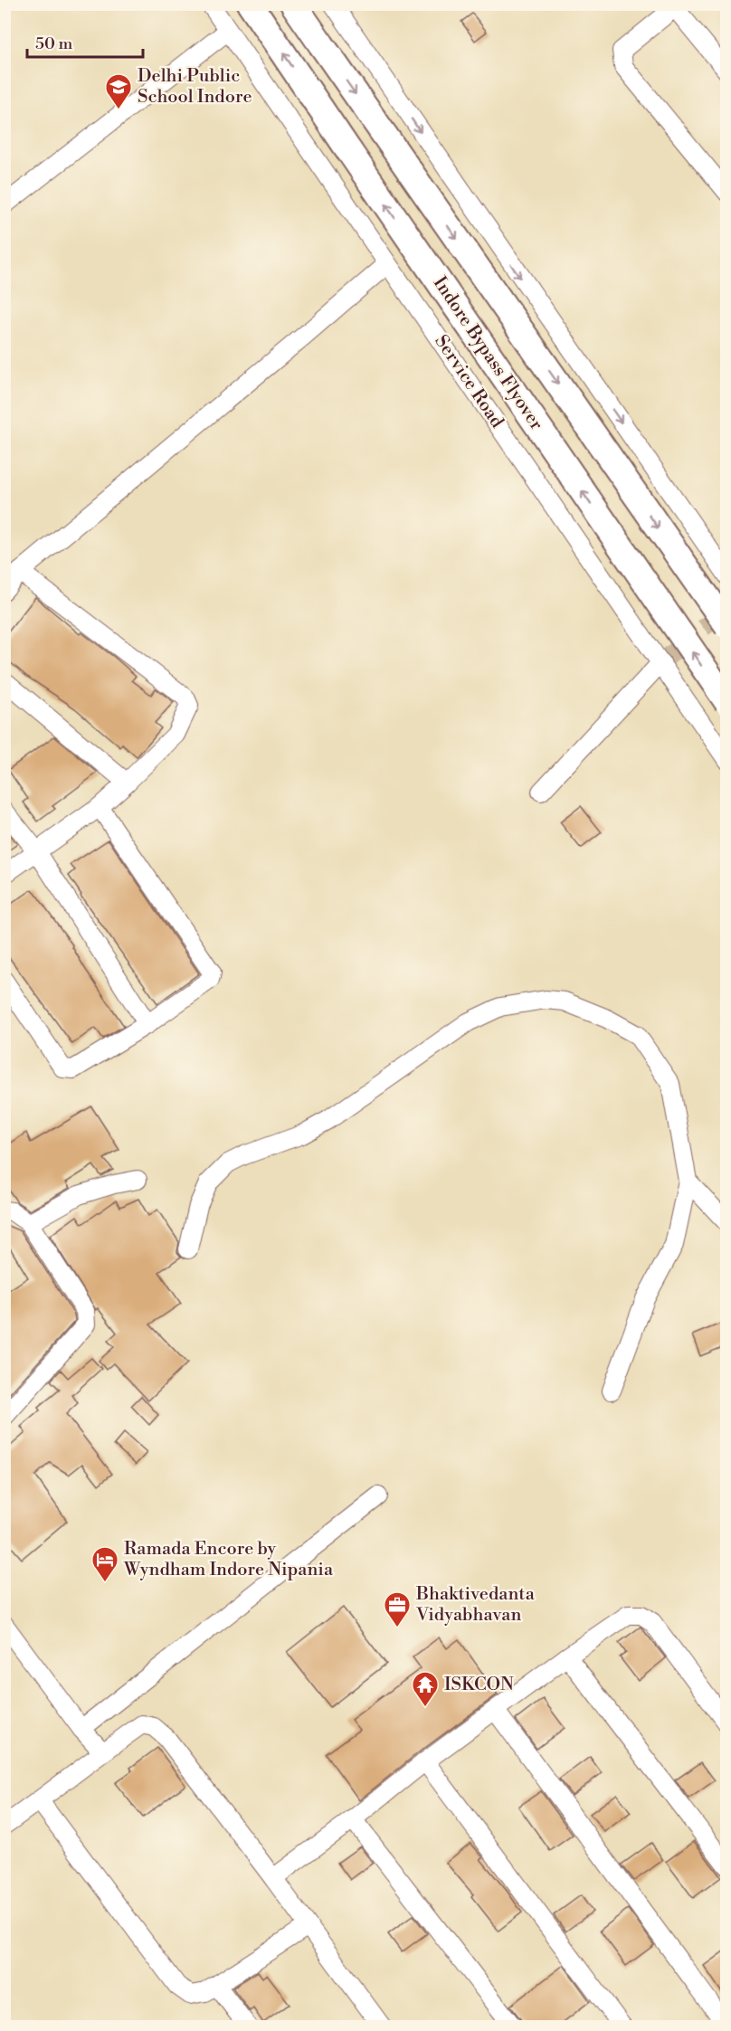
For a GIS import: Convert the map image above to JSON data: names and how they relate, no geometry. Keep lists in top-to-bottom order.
{
  "streets": {
    "highway": ["Indore Bypass Flyover"],
    "street": ["Service Road"]
  },
  "places": {
    "school or university": ["Delhi Public School Indore"],
    "hotel": ["Ramada Encore by Wyndham Indore Nipania"],
    "office": ["Bhaktivedanta Vidyabhavan"],
    "temple": ["ISKCON"]
  },
  "scale_bar": "50 m"
}
